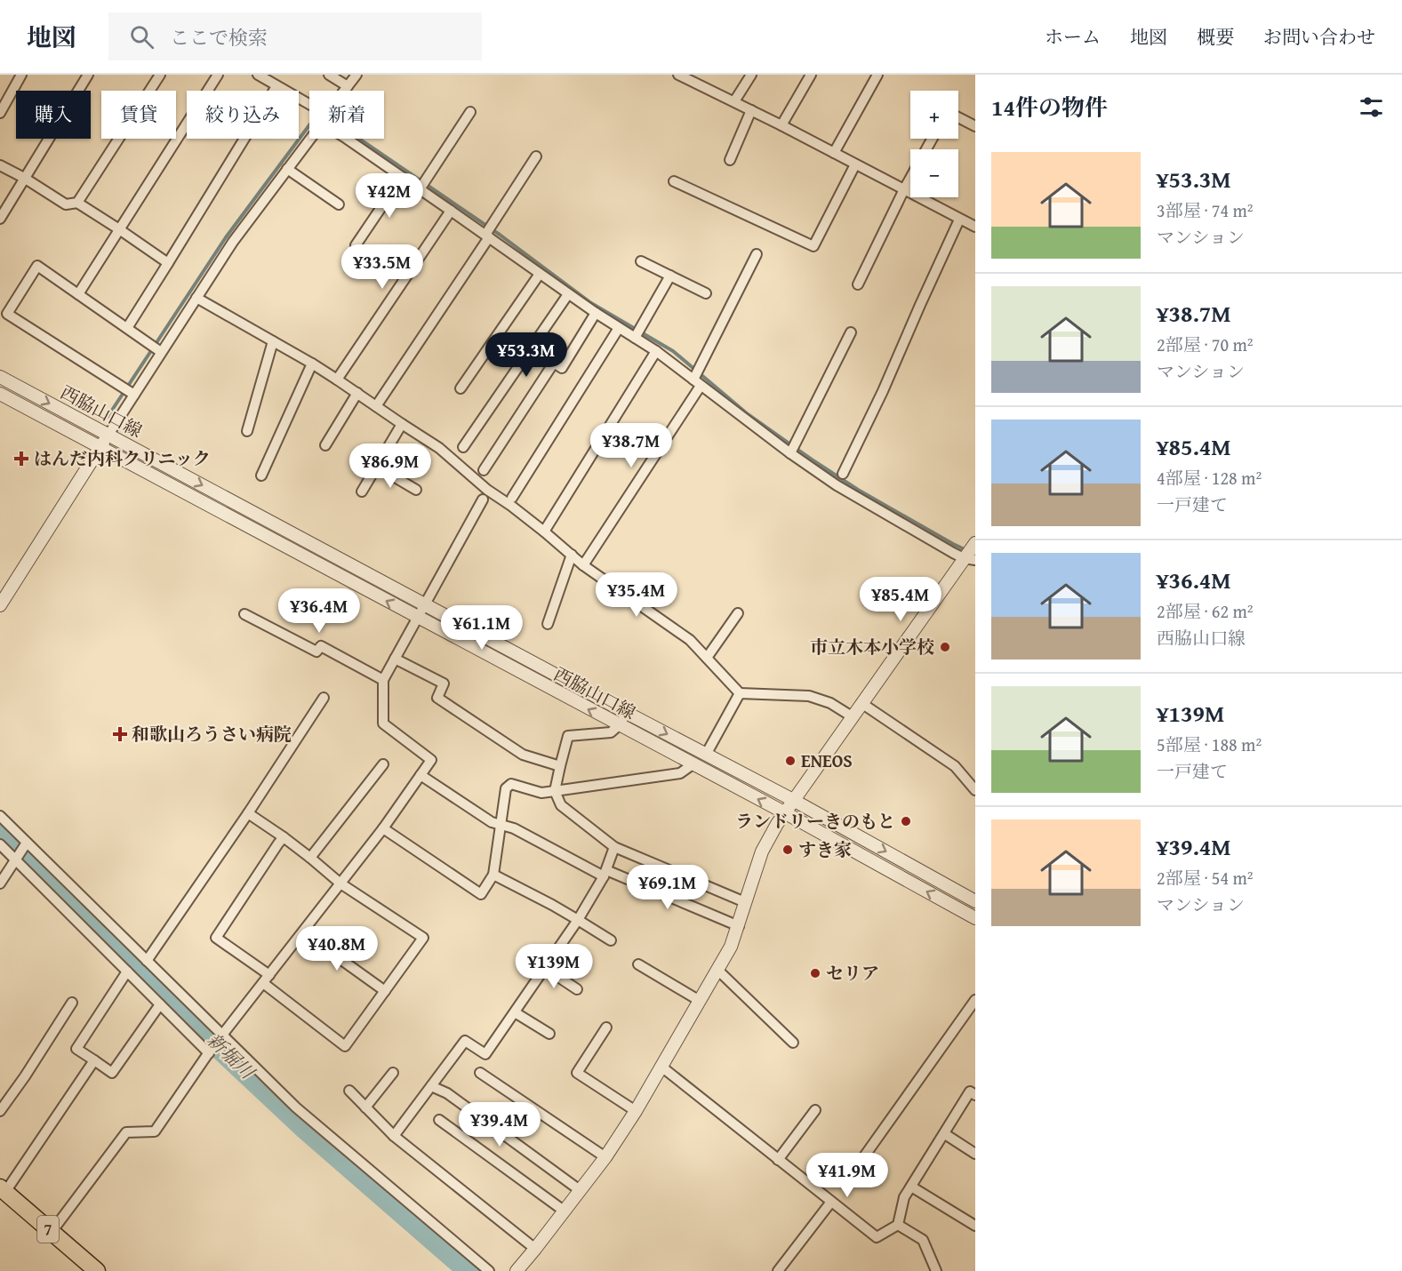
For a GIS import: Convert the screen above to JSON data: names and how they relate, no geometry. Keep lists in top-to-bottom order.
{
  "streets": {
    "main road": ["7"],
    "street": ["西脇山口線"]
  },
  "water": ["新堀川"],
  "places": {
    "health": ["はんだ内科クリニック", "和歌山ろうさい病院"],
    "other": [
      "市立木本小学校",
      "ENEOS",
      "ランドリーきのもと",
      "すき家",
      "セリア"
    ]
  },
  "page": {
    "header": "地図",
    "search": "ここで検索",
    "nav": [
      "ホーム",
      "地図",
      "概要",
      "お問い合わせ"
    ],
    "heading": "14件の物件",
    "map_buttons": ["+", "−"],
    "chip": [
      "購入",
      "賃貸",
      "絞り込み",
      "新着"
    ],
    "list": [
      {
        "name": "¥53.3M",
        "note": "3部屋 · 74 m² · マンション"
      },
      {
        "name": "¥38.7M",
        "note": "2部屋 · 70 m² · マンション"
      },
      {
        "name": "¥85.4M",
        "note": "4部屋 · 128 m² · 一戸建て"
      },
      {
        "name": "¥36.4M",
        "note": "2部屋 · 62 m² · 西脇山口線"
      },
      {
        "name": "¥139M",
        "note": "5部屋 · 188 m² · 一戸建て"
      },
      {
        "name": "¥39.4M",
        "note": "2部屋 · 54 m² · マンション"
      }
    ],
    "price": [
      "¥42M",
      "¥33.5M",
      "¥53.3M",
      "¥38.7M",
      "¥86.9M",
      "¥35.4M",
      "¥85.4M",
      "¥36.4M",
      "¥61.1M",
      "¥69.1M",
      "¥40.8M",
      "¥139M",
      "¥39.4M",
      "¥41.9M"
    ]
  }
}
